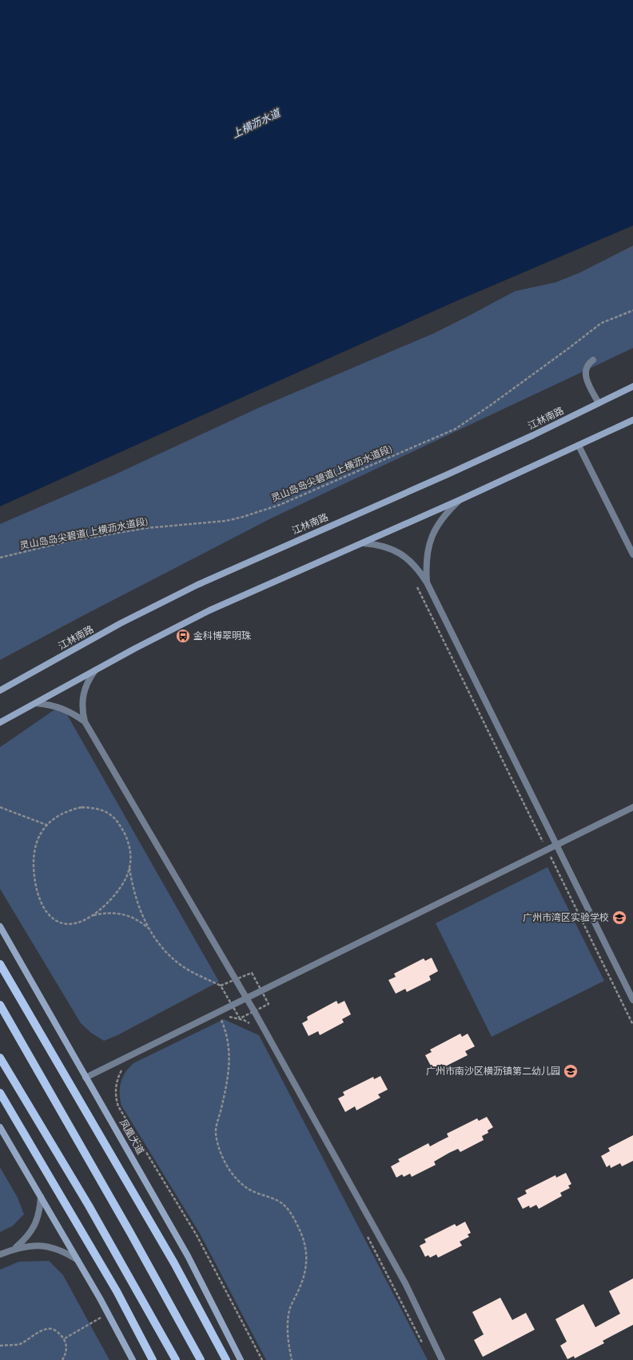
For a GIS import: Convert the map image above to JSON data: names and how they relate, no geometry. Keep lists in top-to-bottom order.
{
  "streets": {
    "main road": ["江林南路", "凤凰大道"],
    "path": ["灵山岛岛尖碧道(上横沥水道段)"]
  },
  "water": ["上横沥水道"],
  "places": {
    "bus stop": ["金科博翠明珠"],
    "school or university": ["广州市湾区实验学校", "广州市南沙区横沥镇第二幼儿园"]
  }
}
